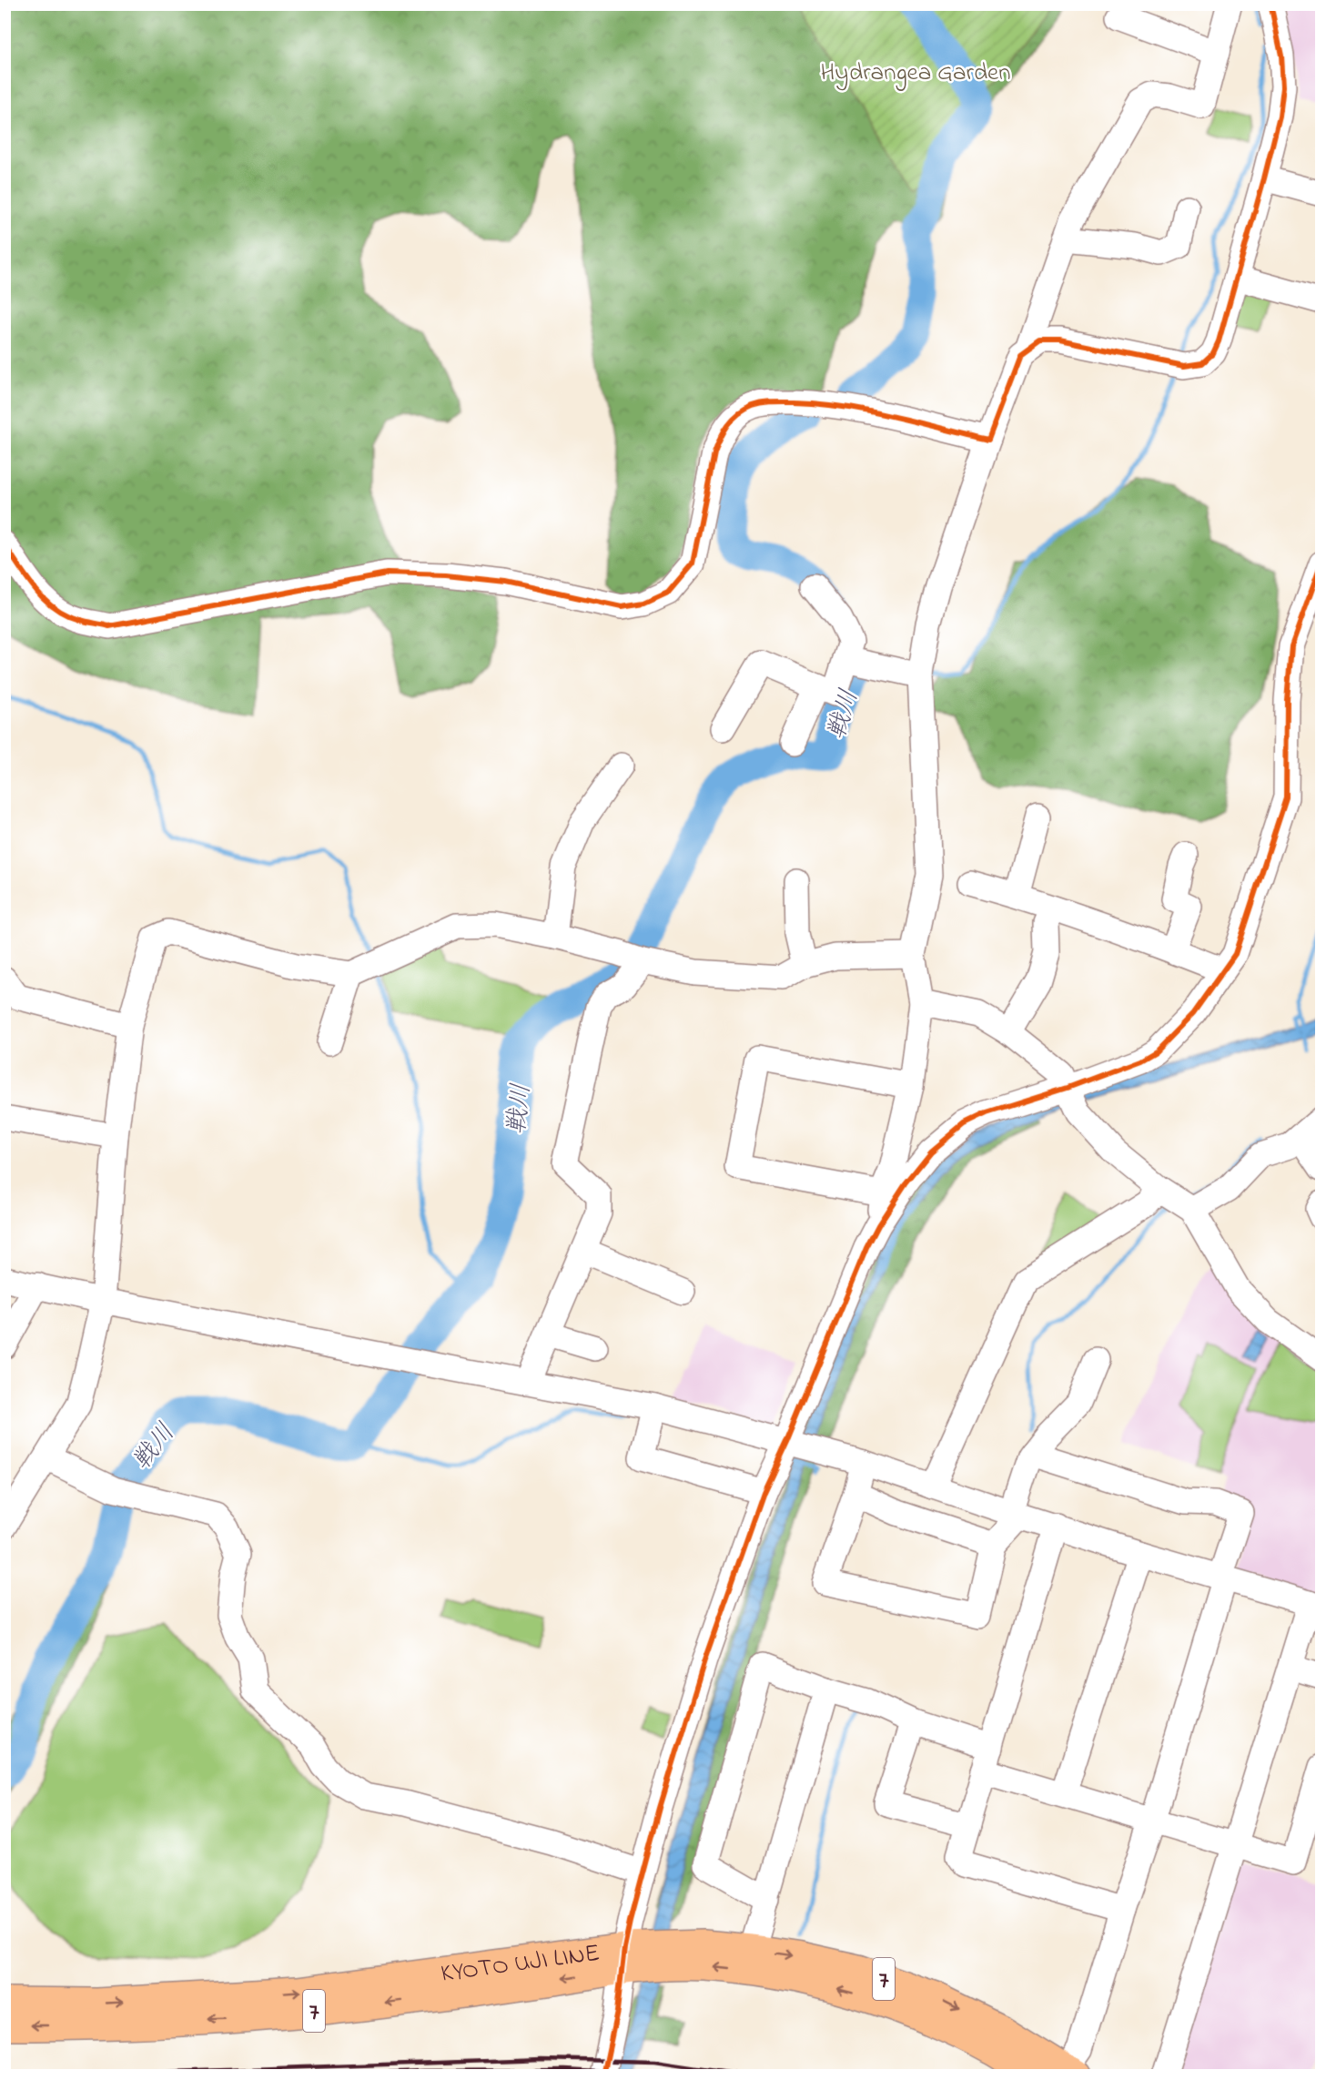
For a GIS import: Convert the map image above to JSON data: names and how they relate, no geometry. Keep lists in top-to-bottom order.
{
  "streets": {
    "main road": ["KYOTO UJI LINE", "7"]
  },
  "water": ["戦川"],
  "parks": ["Hydrangea Garden"]
}
